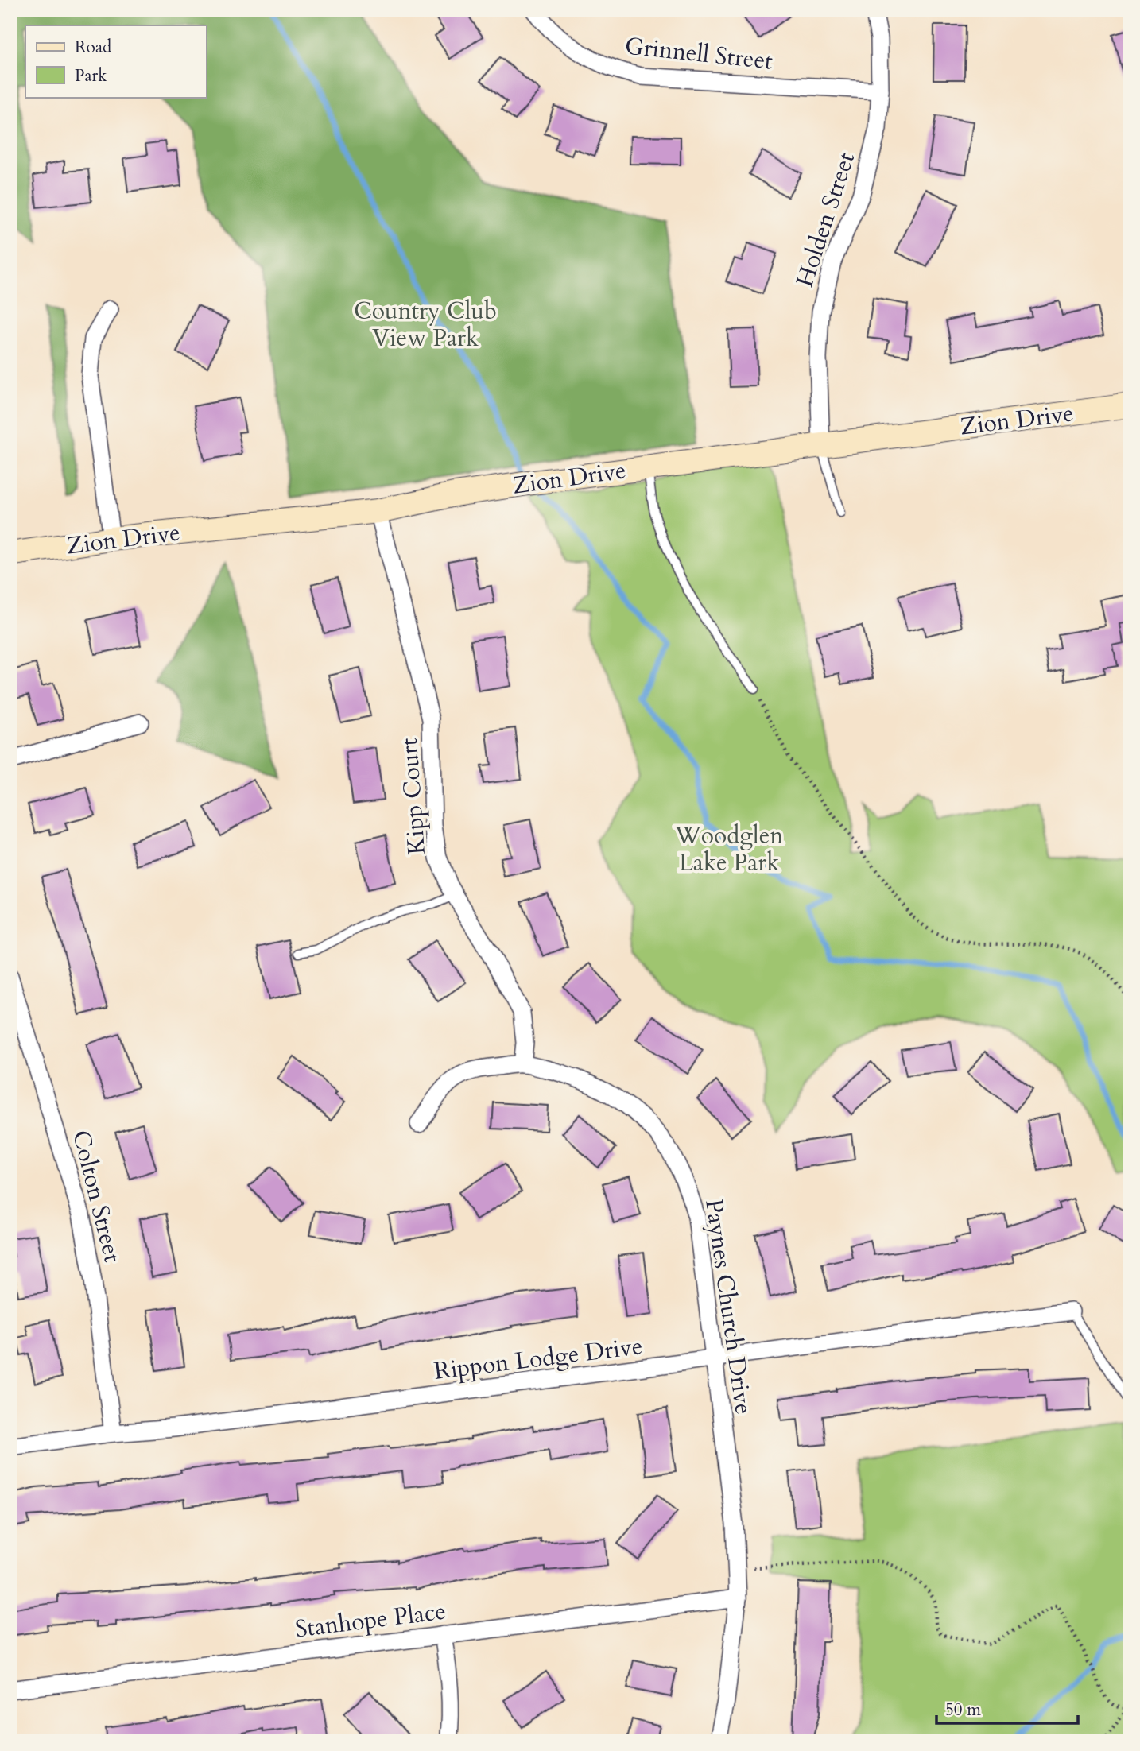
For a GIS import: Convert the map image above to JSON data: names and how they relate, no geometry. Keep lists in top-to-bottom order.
{
  "streets": {
    "main road": ["Zion Drive"],
    "street": [
      "Grinnell Street",
      "Holden Street",
      "Kipp Court",
      "Colton Street",
      "Paynes Church Drive",
      "Rippon Lodge Drive",
      "Stanhope Place"
    ]
  },
  "crossings": [
    ["Grinnell Street", "Holden Street"],
    ["Holden Street", "Zion Drive"],
    ["Zion Drive", "Kipp Court"],
    ["Kipp Court", "Paynes Church Drive"],
    ["Colton Street", "Rippon Lodge Drive"],
    ["Paynes Church Drive", "Rippon Lodge Drive"],
    ["Paynes Church Drive", "Stanhope Place"]
  ],
  "parks": ["Country Club View Park", "Woodglen Lake Park"],
  "legend": ["Road", "Park"],
  "scale_bar": "50 m"
}
